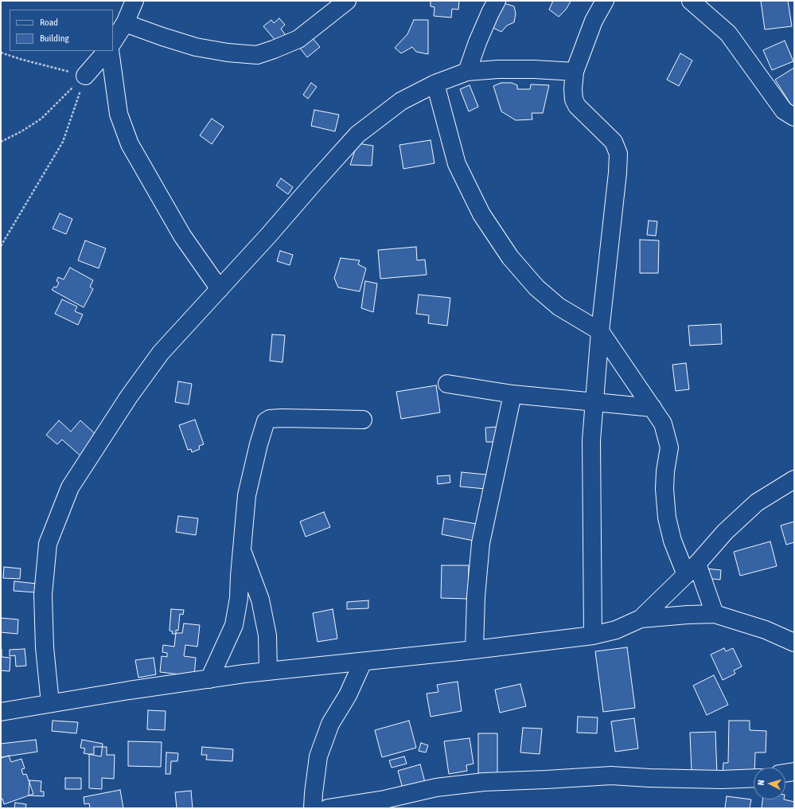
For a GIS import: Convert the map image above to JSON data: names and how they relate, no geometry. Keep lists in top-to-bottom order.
{
  "legend": ["Road", "Building"],
  "north": "left"
}
